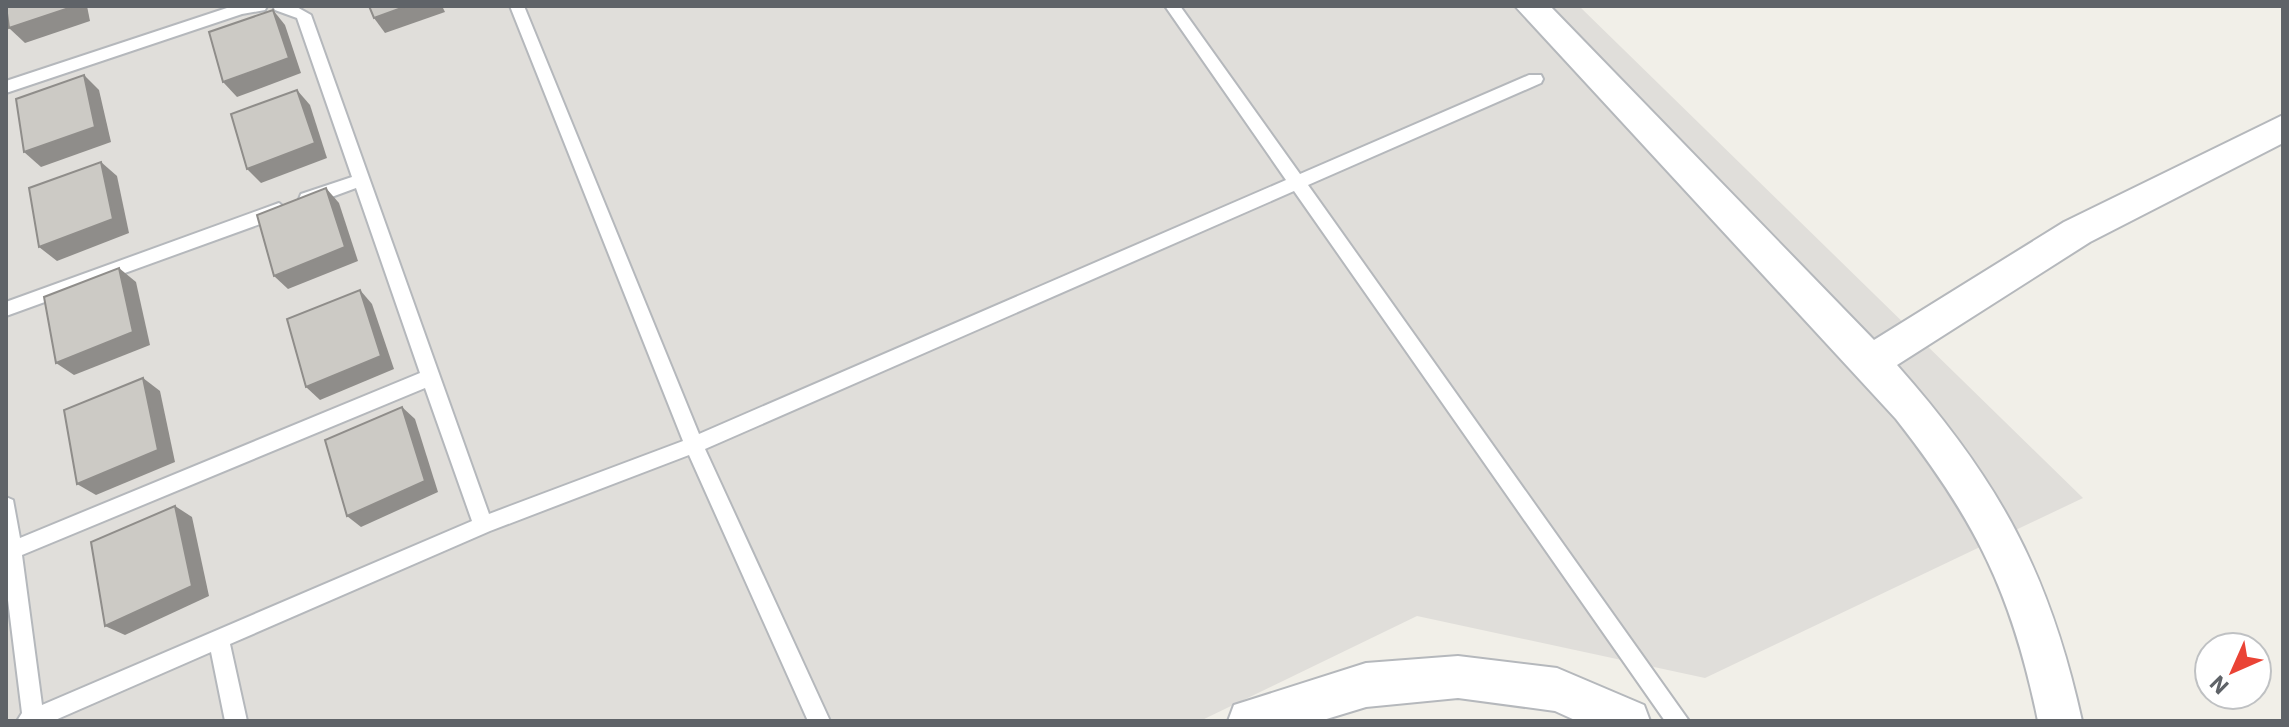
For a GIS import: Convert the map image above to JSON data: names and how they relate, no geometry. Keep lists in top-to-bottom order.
{
  "north": "bottom left"
}
